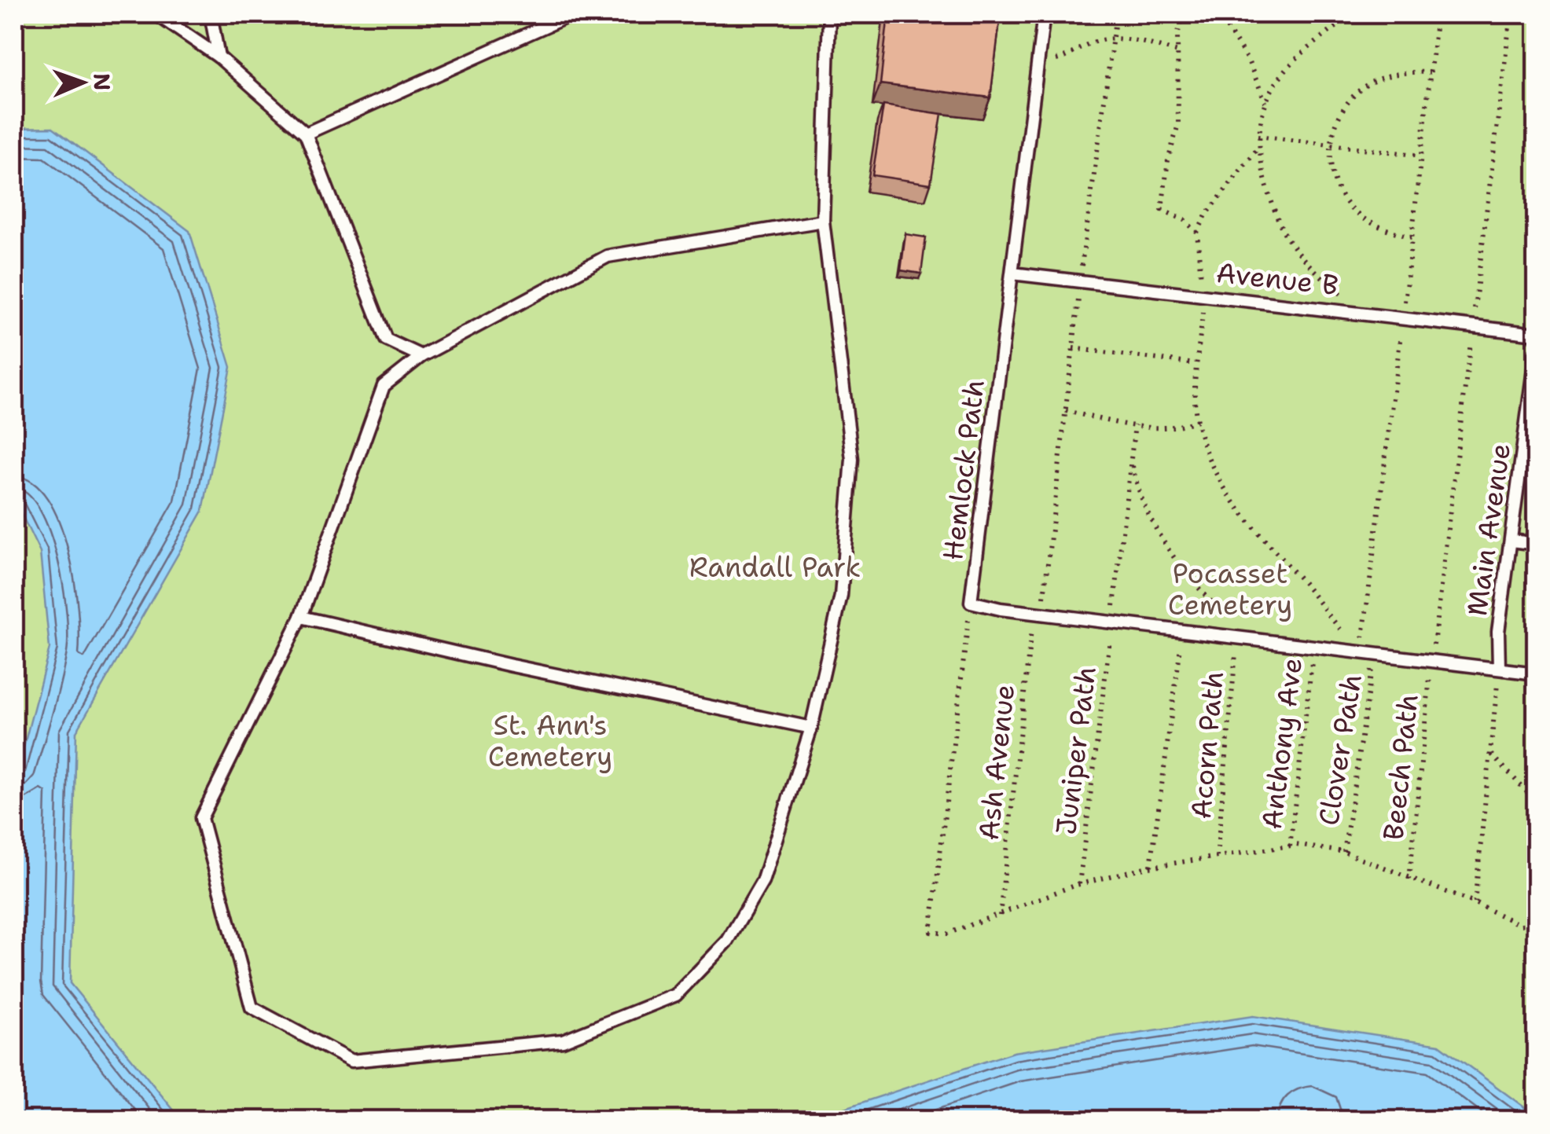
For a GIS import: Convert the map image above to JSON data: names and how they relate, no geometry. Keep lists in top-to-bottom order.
{
  "streets": {
    "lane": ["Avenue B", "Hemlock Path", "Main Avenue"],
    "path": [
      "Anthony Ave",
      "Acorn Path",
      "Clover Path",
      "Juniper Path",
      "Ash Avenue",
      "Beech Path"
    ]
  },
  "crossings": [
    ["Avenue B", "Hemlock Path"],
    ["Avenue B", "Ash Avenue"],
    ["Hemlock Path", "Ash Avenue"]
  ],
  "parks": ["Randall Park", "Pocasset Cemetery", "St. Ann's Cemetery"],
  "north": "right"
}
